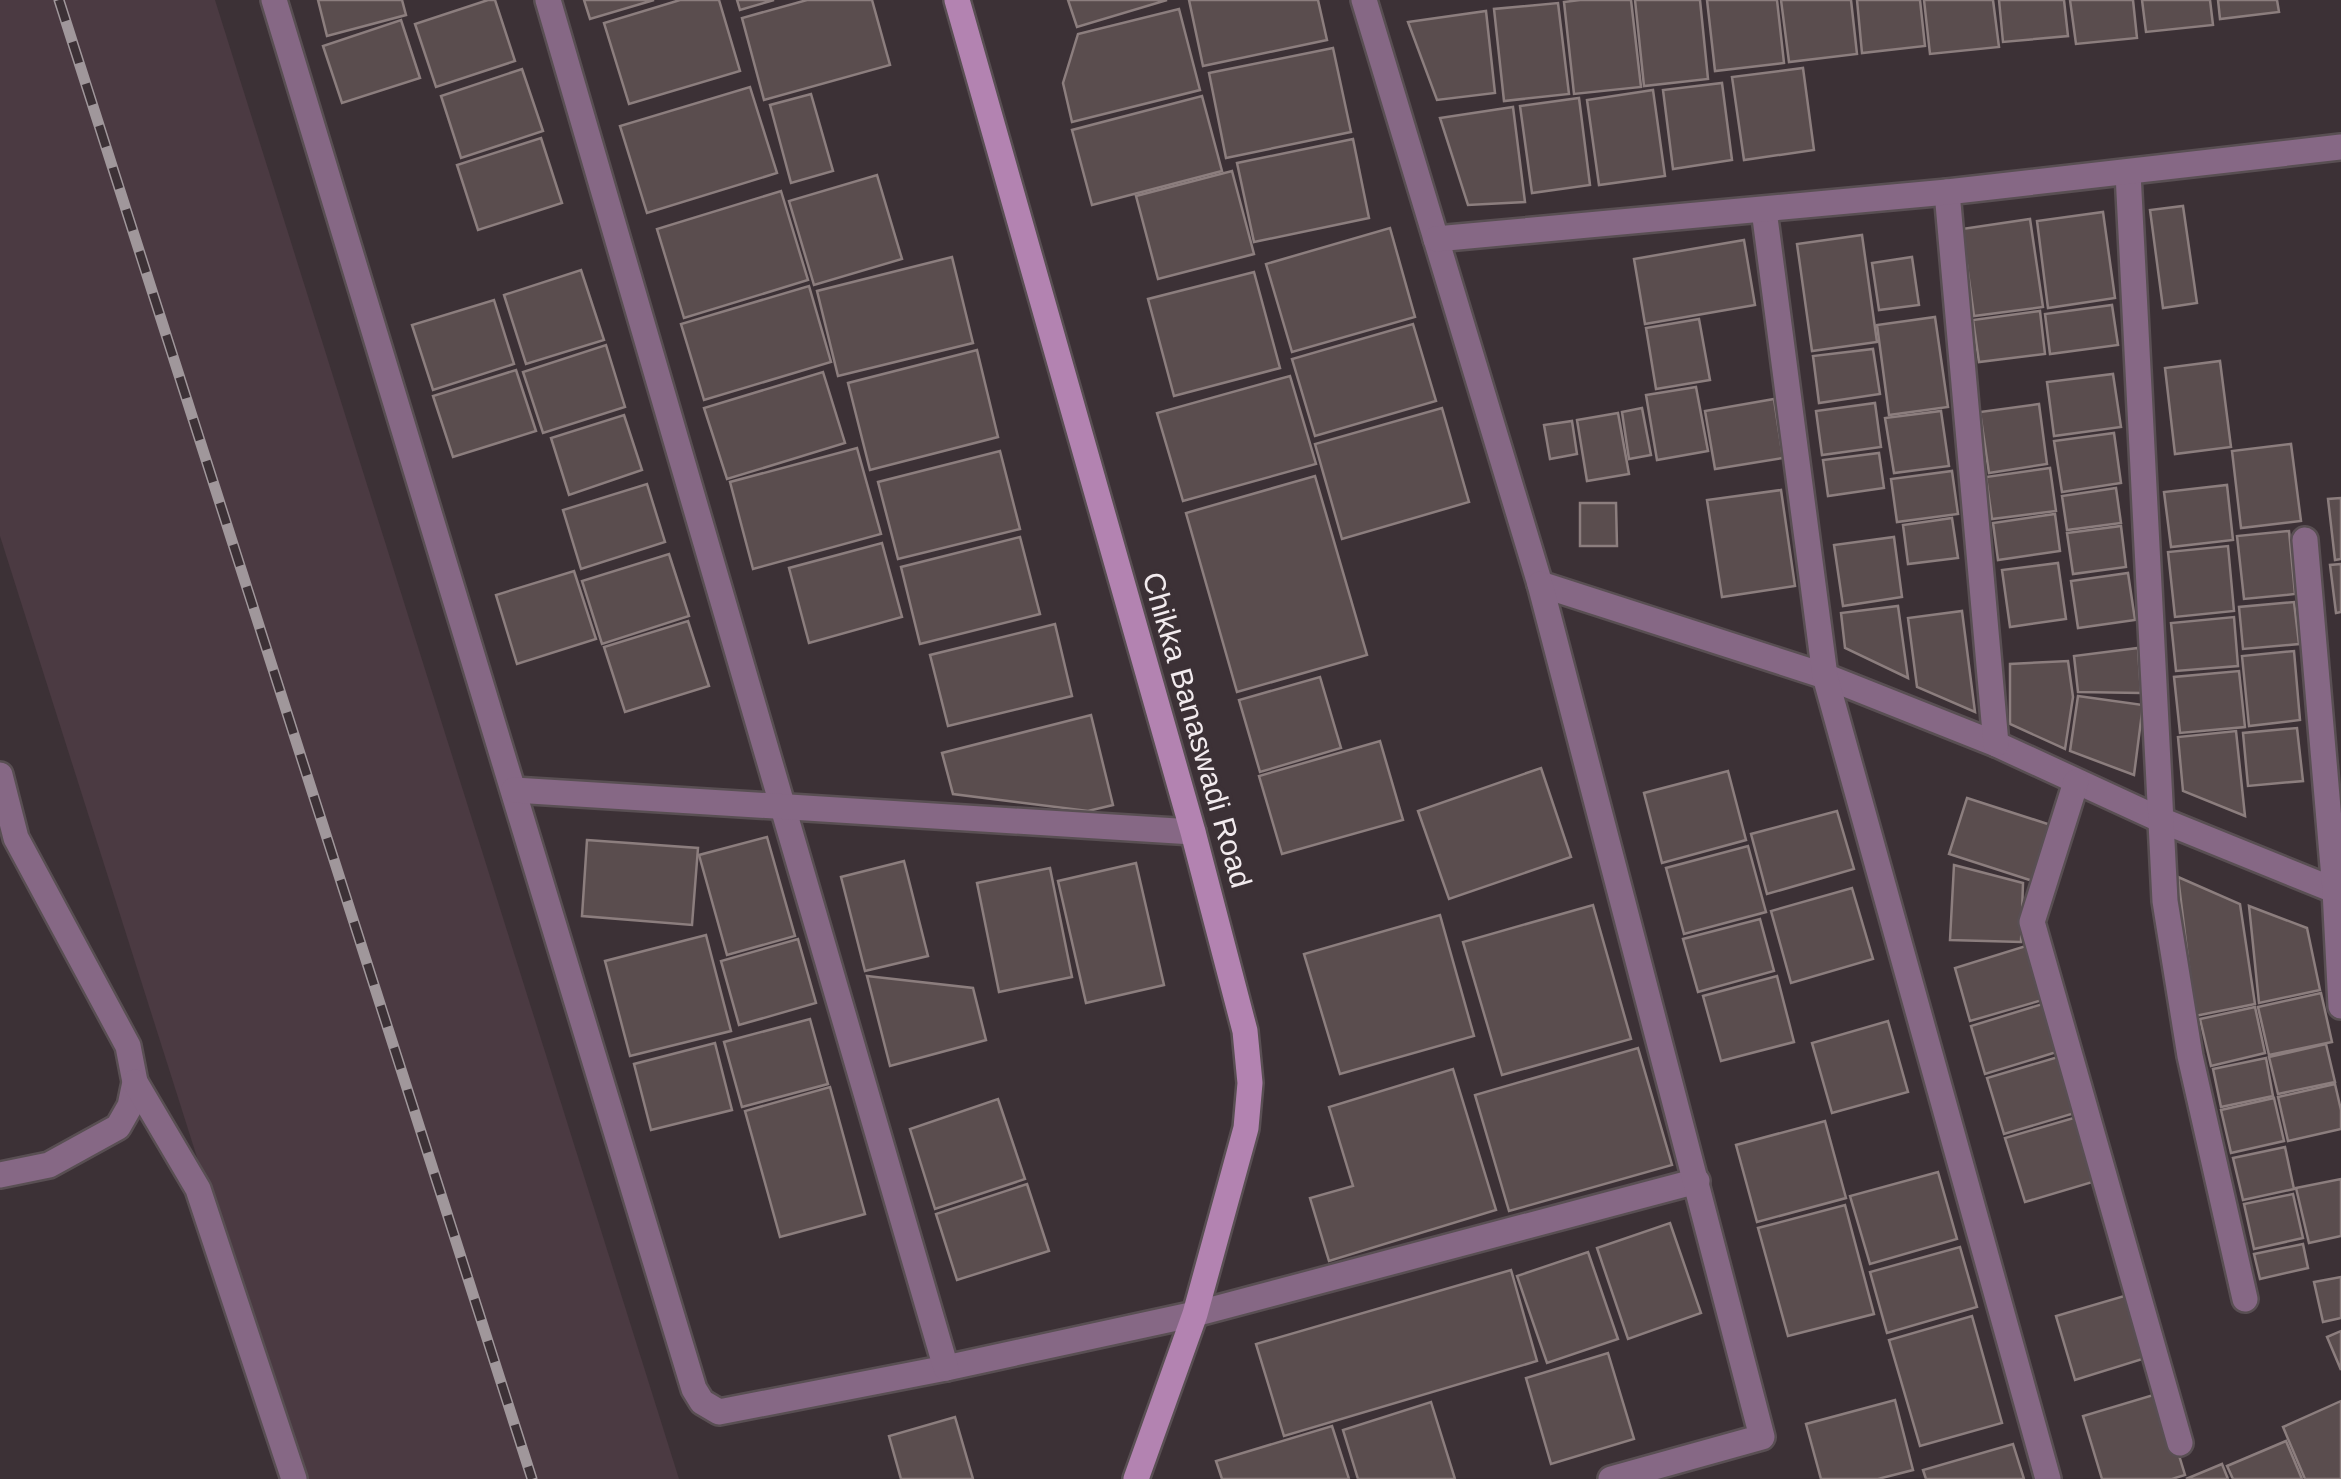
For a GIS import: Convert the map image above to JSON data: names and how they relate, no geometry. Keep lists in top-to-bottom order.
{
  "streets": {
    "main road": ["Chikka Banaswadi Road"]
  }
}
